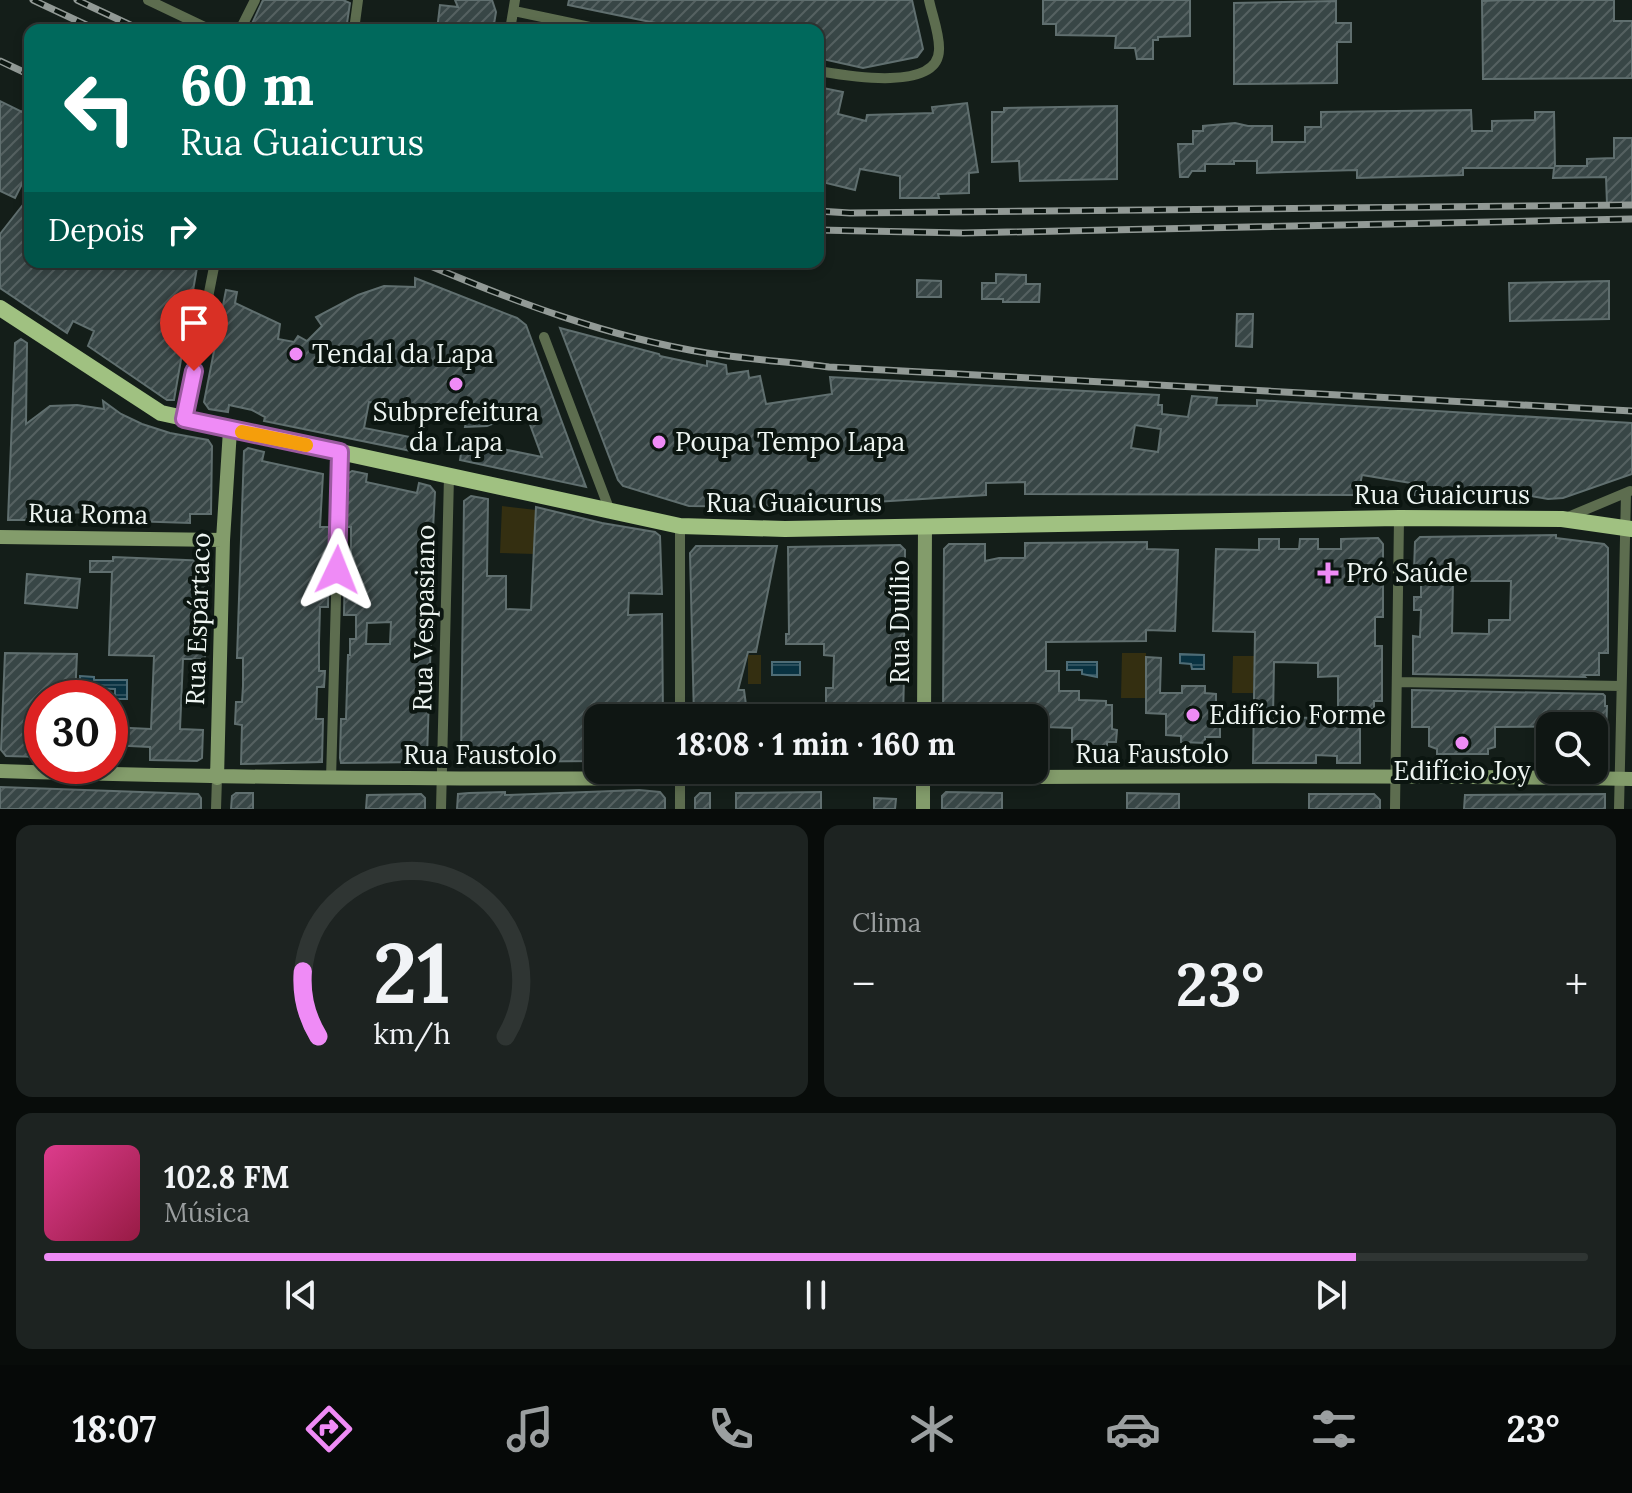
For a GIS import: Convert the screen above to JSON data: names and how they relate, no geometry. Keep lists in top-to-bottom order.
{
  "streets": {
    "main road": ["Rua Guaicurus"],
    "street": [
      "Rua Roma",
      "Rua Vespasiano",
      "Rua Espártaco",
      "Rua Duílio",
      "Rua Faustolo"
    ]
  },
  "crossings": [
    ["Rua Guaicurus", "Rua Vespasiano"],
    ["Rua Guaicurus", "Rua Espártaco"],
    ["Rua Guaicurus", "Rua Duílio"],
    ["Rua Roma", "Rua Espártaco"],
    ["Rua Vespasiano", "Rua Faustolo"],
    ["Rua Espártaco", "Rua Faustolo"]
  ],
  "places": {
    "other": [
      "Tendal da Lapa",
      "Subprefeitura da Lapa",
      "Poupa Tempo Lapa",
      "Edifício Forme",
      "Edifício Joy"
    ],
    "health": ["Pró Saúde"]
  },
  "page": {
    "turn": ["60 m", "Rua Guaicurus"],
    "then": "Depois",
    "limit": "30",
    "trip": "18:08 · 1 min · 160 m",
    "tile": "Clima",
    "heat": ["−", "23°", "+"],
    "song": ["102.8 FM", "Música"],
    "tabs": ["18:07", "23°"],
    "gauge": ["21", "km/h"]
  }
}
